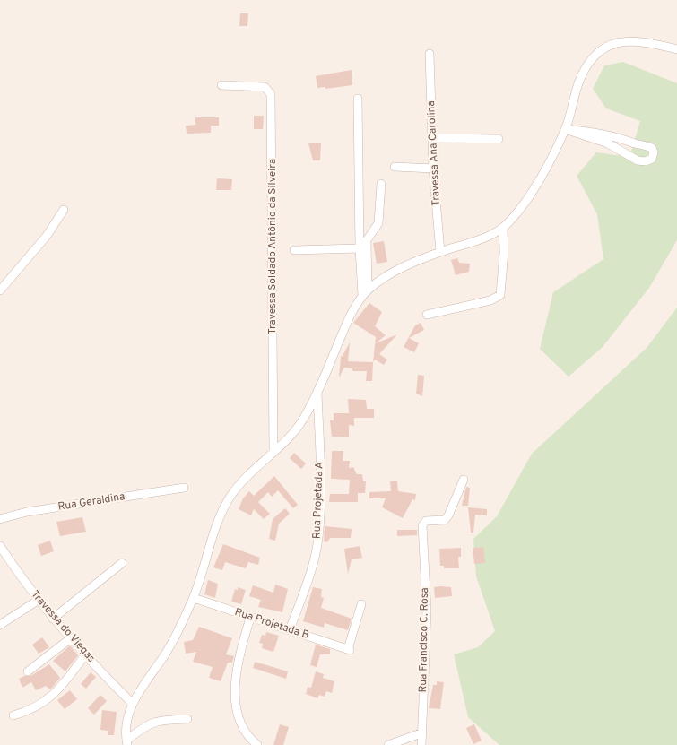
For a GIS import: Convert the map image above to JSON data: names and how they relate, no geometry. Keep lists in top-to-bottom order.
{
  "streets": {
    "street": [
      "Travessa Ana Carolina",
      "Travessa Soldado Antônio da Silveira",
      "Rua Projetada A",
      "Rua Geraldina",
      "Rua Projetada B",
      "Travessa do Viegas",
      "Rua Francisco C. Rosa"
    ]
  },
  "crossings": [
    ["Rua Projetada A", "Rua Projetada B"]
  ]
}
